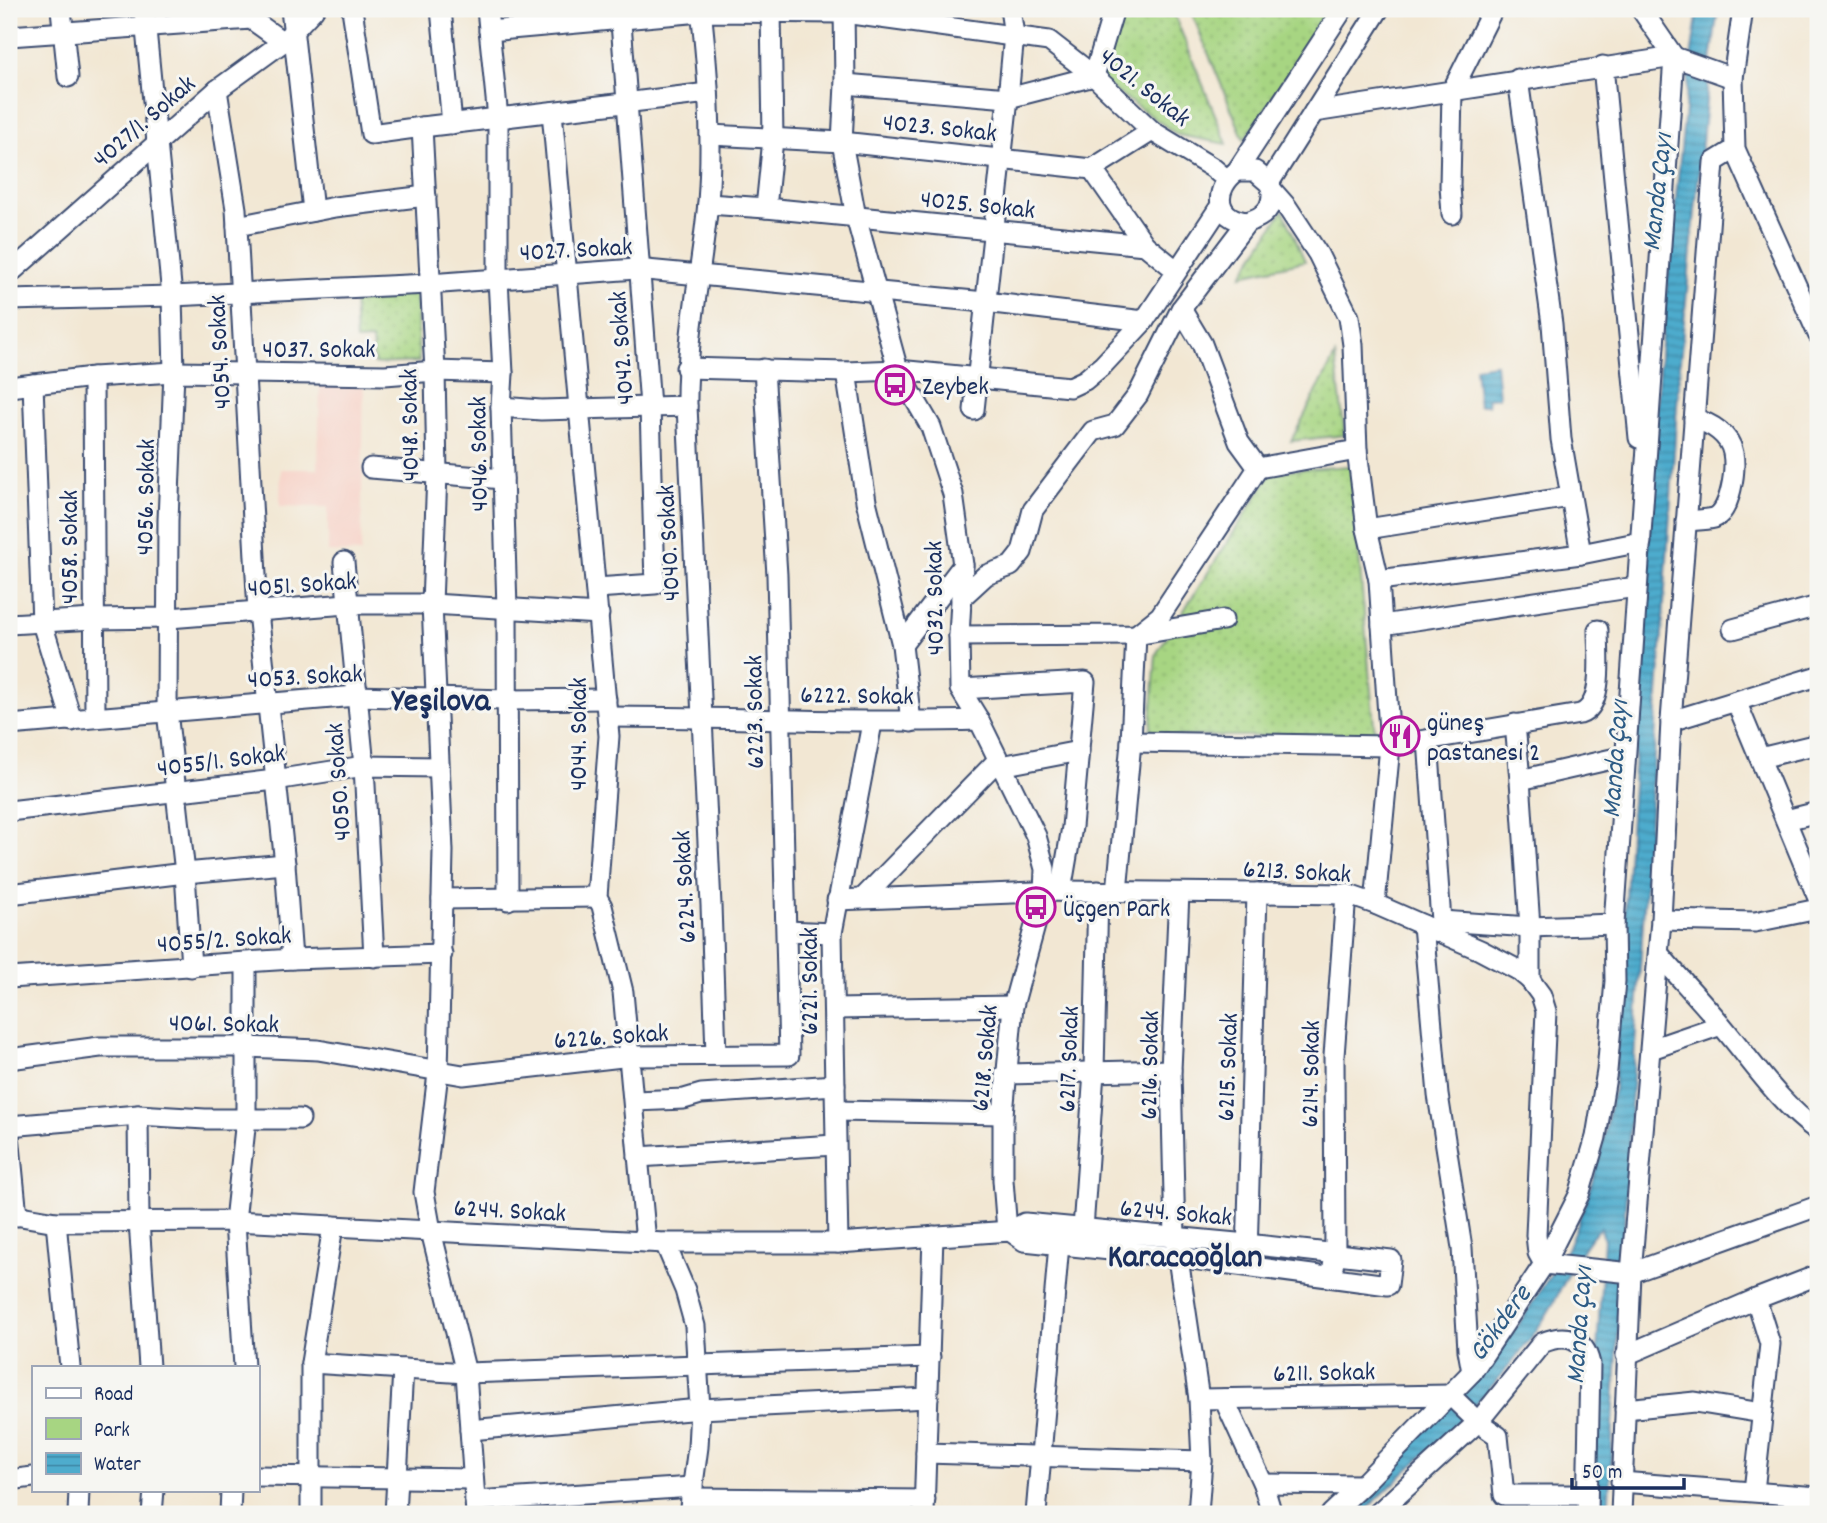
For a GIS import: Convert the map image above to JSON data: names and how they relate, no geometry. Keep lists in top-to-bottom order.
{
  "streets": {
    "street": [
      "4021. Sokak",
      "4027/1. Sokak",
      "4023. Sokak",
      "4025. Sokak",
      "4027. Sokak",
      "4037. Sokak",
      "4042. Sokak",
      "4054. Sokak",
      "4048. Sokak",
      "4046. Sokak",
      "4056. Sokak",
      "4040. Sokak",
      "4058. Sokak",
      "4051. Sokak",
      "4032. Sokak",
      "4053. Sokak",
      "6222. Sokak",
      "6223. Sokak",
      "4044. Sokak",
      "4055/1. Sokak",
      "4050. Sokak",
      "6213. Sokak",
      "6224. Sokak",
      "4055/2. Sokak",
      "6221. Sokak",
      "4061. Sokak",
      "6226. Sokak",
      "6218. Sokak",
      "6217. Sokak",
      "6216. Sokak",
      "6215. Sokak",
      "6214. Sokak",
      "6244. Sokak",
      "6211. Sokak"
    ]
  },
  "crossings": [
    ["4021. Sokak", "4042. Sokak"],
    ["4021. Sokak", "4046. Sokak"],
    ["4021. Sokak", "4032. Sokak"],
    ["4027/1. Sokak", "4054. Sokak"],
    ["4027/1. Sokak", "4056. Sokak"],
    ["4023. Sokak", "4032. Sokak"],
    ["4025. Sokak", "4032. Sokak"],
    ["4027. Sokak", "4042. Sokak"],
    ["4027. Sokak", "4054. Sokak"],
    ["4027. Sokak", "4048. Sokak"],
    ["4027. Sokak", "4046. Sokak"],
    ["4027. Sokak", "4056. Sokak"],
    ["4027. Sokak", "4040. Sokak"],
    ["4027. Sokak", "4032. Sokak"],
    ["4027. Sokak", "4044. Sokak"],
    ["4037. Sokak", "4054. Sokak"],
    ["4037. Sokak", "4048. Sokak"],
    ["4037. Sokak", "4046. Sokak"],
    ["4037. Sokak", "4056. Sokak"],
    ["4037. Sokak", "4058. Sokak"],
    ["4042. Sokak", "4044. Sokak"],
    ["4054. Sokak", "4051. Sokak"],
    ["4054. Sokak", "4053. Sokak"],
    ["4054. Sokak", "4055/1. Sokak"],
    ["4054. Sokak", "4055/2. Sokak"],
    ["4048. Sokak", "4051. Sokak"],
    ["4048. Sokak", "4053. Sokak"],
    ["4048. Sokak", "4055/1. Sokak"],
    ["4048. Sokak", "4055/2. Sokak"],
    ["4048. Sokak", "4061. Sokak"],
    ["4048. Sokak", "6226. Sokak"],
    ["4048. Sokak", "6244. Sokak"],
    ["4046. Sokak", "4051. Sokak"],
    ["4046. Sokak", "4053. Sokak"],
    ["4056. Sokak", "4051. Sokak"],
    ["4056. Sokak", "4053. Sokak"],
    ["4056. Sokak", "4055/1. Sokak"],
    ["4056. Sokak", "4055/2. Sokak"],
    ["4040. Sokak", "6222. Sokak"],
    ["4040. Sokak", "6224. Sokak"],
    ["4058. Sokak", "4051. Sokak"],
    ["4058. Sokak", "4053. Sokak"],
    ["4051. Sokak", "4044. Sokak"],
    ["4051. Sokak", "4050. Sokak"],
    ["4032. Sokak", "6222. Sokak"],
    ["4032. Sokak", "6213. Sokak"],
    ["4032. Sokak", "6218. Sokak"],
    ["4053. Sokak", "6222. Sokak"],
    ["4053. Sokak", "4044. Sokak"],
    ["4053. Sokak", "4050. Sokak"],
    ["6222. Sokak", "6223. Sokak"],
    ["6222. Sokak", "4044. Sokak"],
    ["6222. Sokak", "6224. Sokak"],
    ["6222. Sokak", "6221. Sokak"],
    ["6223. Sokak", "6226. Sokak"],
    ["4044. Sokak", "6226. Sokak"],
    ["4044. Sokak", "6244. Sokak"],
    ["4055/1. Sokak", "4050. Sokak"],
    ["4050. Sokak", "4055/2. Sokak"],
    ["6213. Sokak", "6221. Sokak"],
    ["6213. Sokak", "6218. Sokak"],
    ["6213. Sokak", "6217. Sokak"],
    ["6213. Sokak", "6216. Sokak"],
    ["6213. Sokak", "6215. Sokak"],
    ["6213. Sokak", "6214. Sokak"],
    ["6224. Sokak", "6226. Sokak"],
    ["6221. Sokak", "6244. Sokak"],
    ["4061. Sokak", "6226. Sokak"],
    ["6218. Sokak", "6244. Sokak"],
    ["6217. Sokak", "6244. Sokak"],
    ["6216. Sokak", "6244. Sokak"],
    ["6216. Sokak", "6211. Sokak"],
    ["6215. Sokak", "6244. Sokak"],
    ["6214. Sokak", "6244. Sokak"]
  ],
  "districts": ["Yeşilova", "Karacaoğlan"],
  "water": ["Manda Çayı", "Gökdere"],
  "places": {
    "bus stop": ["Zeybek", "Üçgen Park"],
    "restaurant": ["güneş pastanesi 2"]
  },
  "legend": ["Road", "Park", "Water"],
  "scale_bar": "50 m"
}
